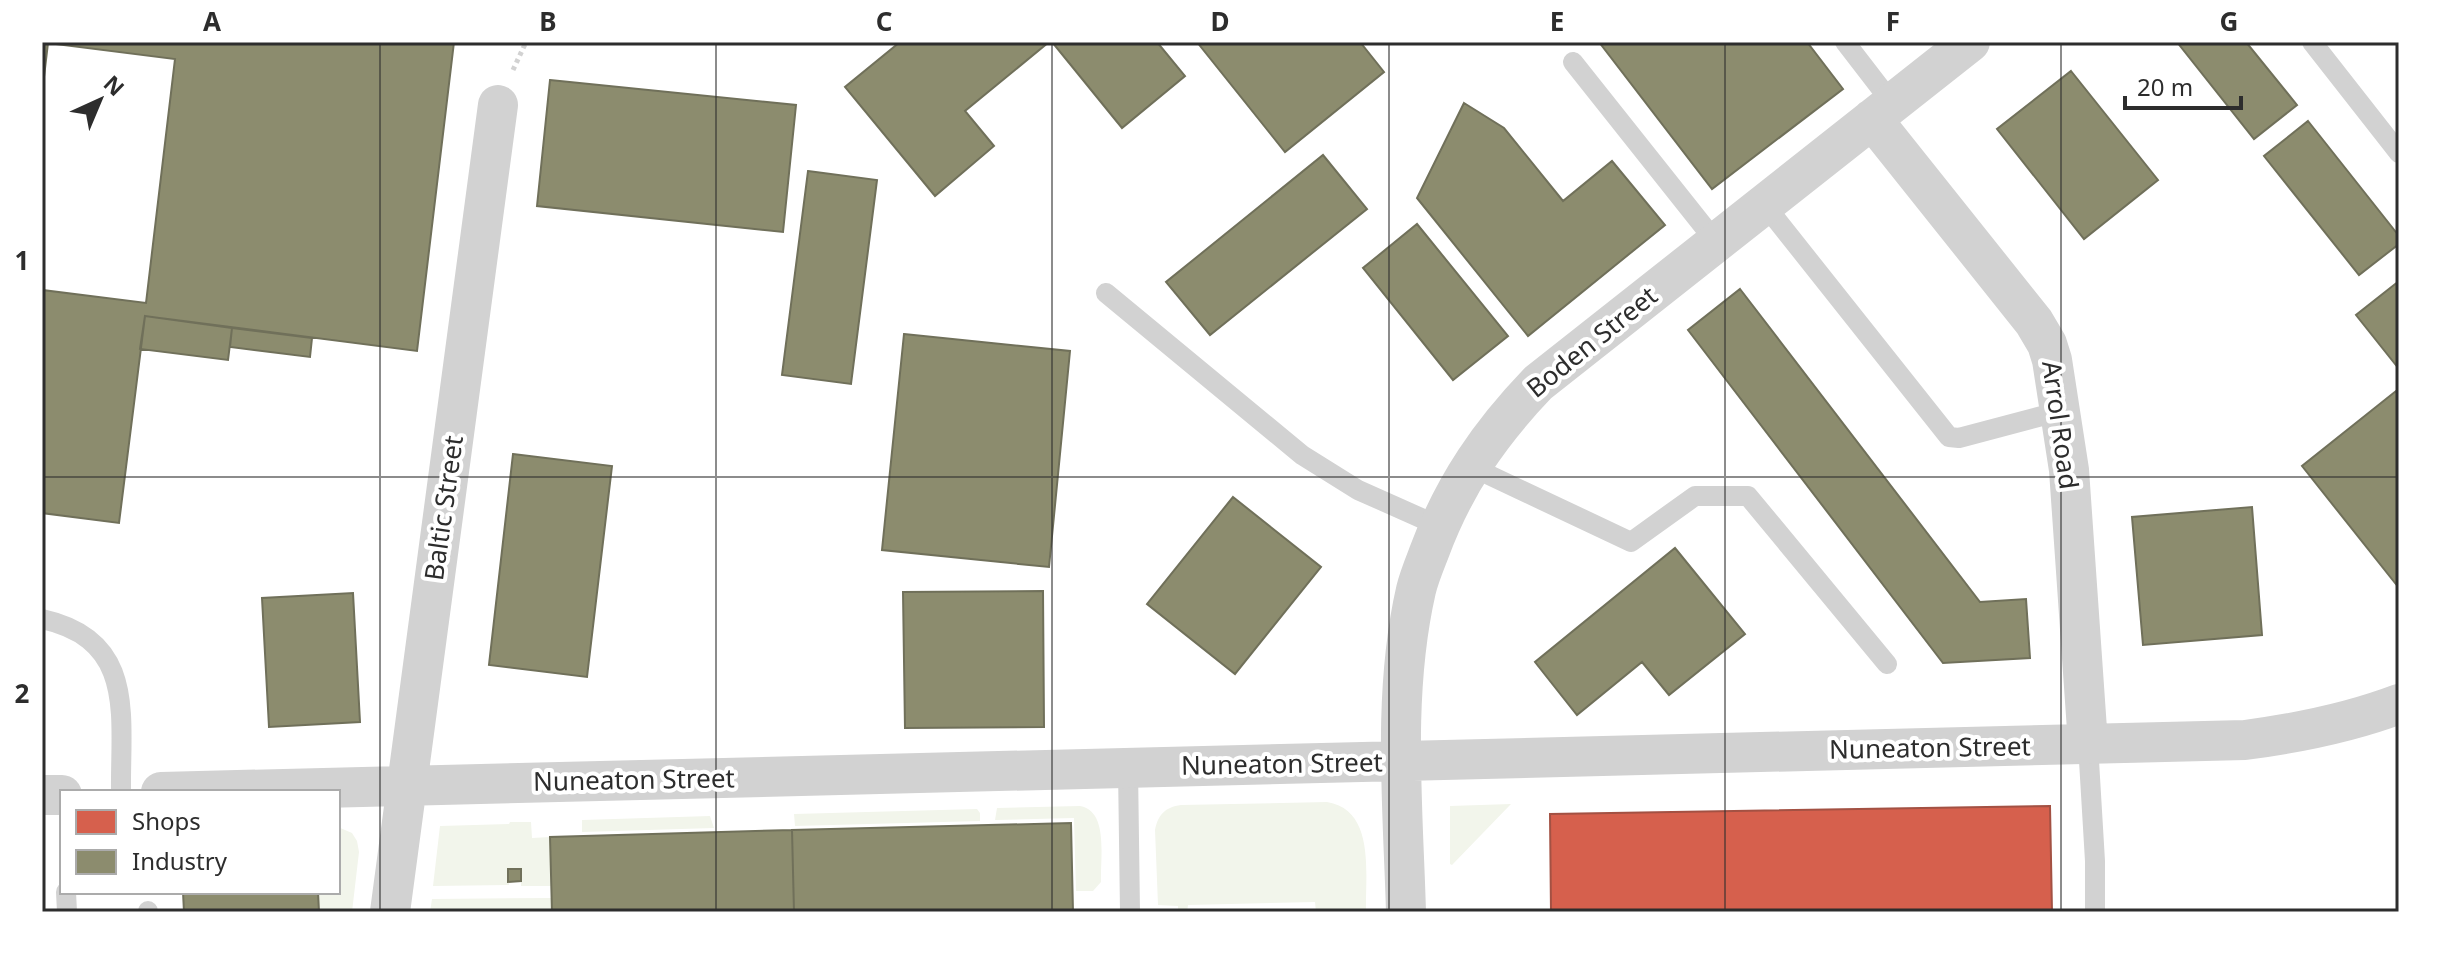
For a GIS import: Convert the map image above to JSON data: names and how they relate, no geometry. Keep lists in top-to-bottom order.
{
  "streets": {
    "street": [
      "Boden Street",
      "Arrol Road",
      "Baltic Street",
      "Nuneaton Street"
    ]
  },
  "crossings": [
    ["Boden Street", "Arrol Road"],
    ["Boden Street", "Nuneaton Street"],
    ["Arrol Road", "Nuneaton Street"],
    ["Baltic Street", "Nuneaton Street"]
  ],
  "legend": ["Shops", "Industry"],
  "scale_bar": "20 m",
  "north": "top right",
  "grid": {
    "columns": [
      "A",
      "B",
      "C",
      "D",
      "E",
      "F",
      "G"
    ],
    "rows": ["1", "2"]
  }
}
